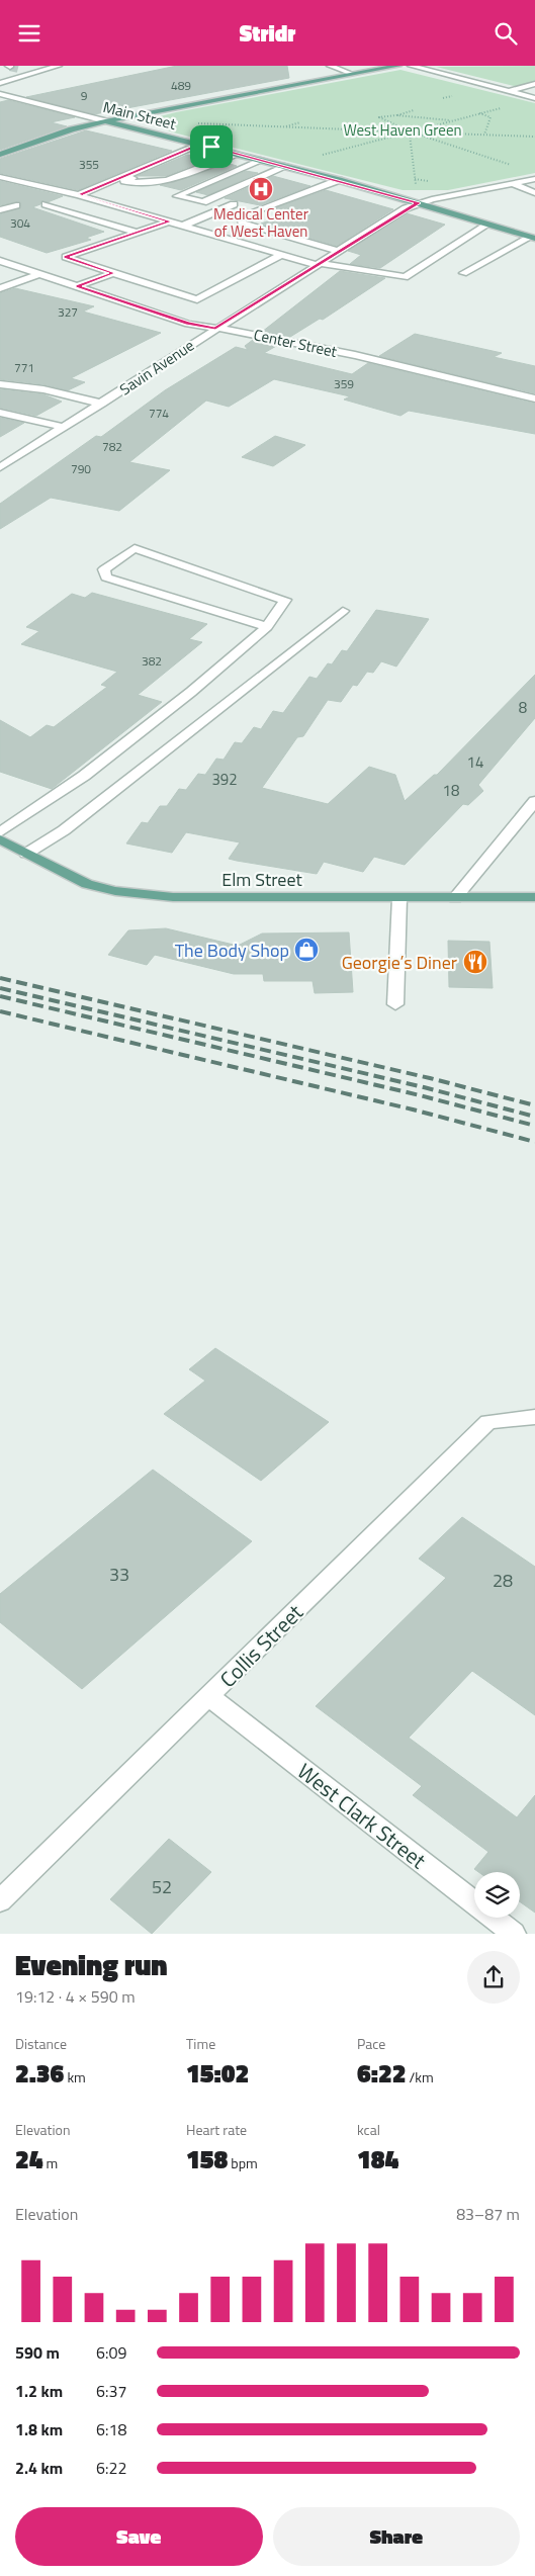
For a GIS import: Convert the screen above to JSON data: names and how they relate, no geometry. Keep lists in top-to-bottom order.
{
  "streets": {
    "main road": ["Main Street", "Elm Street"],
    "street": [
      "Center Street",
      "Savin Avenue",
      "Collis Street",
      "West Clark Street"
    ]
  },
  "crossings": [
    ["Main Street", "Savin Avenue"],
    ["Center Street", "Savin Avenue"],
    ["Collis Street", "West Clark Street"]
  ],
  "parks": ["West Haven Green"],
  "places": {
    "hospital": ["Medical Center of West Haven"],
    "shop": ["The Body Shop"],
    "restaurant": ["Georgie’s Diner"]
  },
  "house_numbers": [
    "489",
    "9",
    "355",
    "304",
    "327",
    "771",
    "359",
    "774",
    "782",
    "790",
    "382",
    "8",
    "14",
    "392",
    "18",
    "33",
    "28",
    "52"
  ],
  "page": {
    "header": "Stridr",
    "heading": ["Evening run", "19:12 · 4 × 590 m"],
    "stats": [
      ["Distance", "2.36 km"],
      ["Time", "15:02"],
      ["Pace", "6:22 /km"],
      ["Elevation", "24 m"],
      ["Heart rate", "158 bpm"],
      ["kcal", "184"]
    ],
    "chart": ["Elevation", "83–87 m"],
    "list": [
      {
        "name": "590 m",
        "note": "6:09"
      },
      {
        "name": "1.2 km",
        "note": "6:37"
      },
      {
        "name": "1.8 km",
        "note": "6:18"
      },
      {
        "name": "2.4 km",
        "note": "6:22"
      }
    ],
    "buttons": ["Save", "Share"]
  }
}
